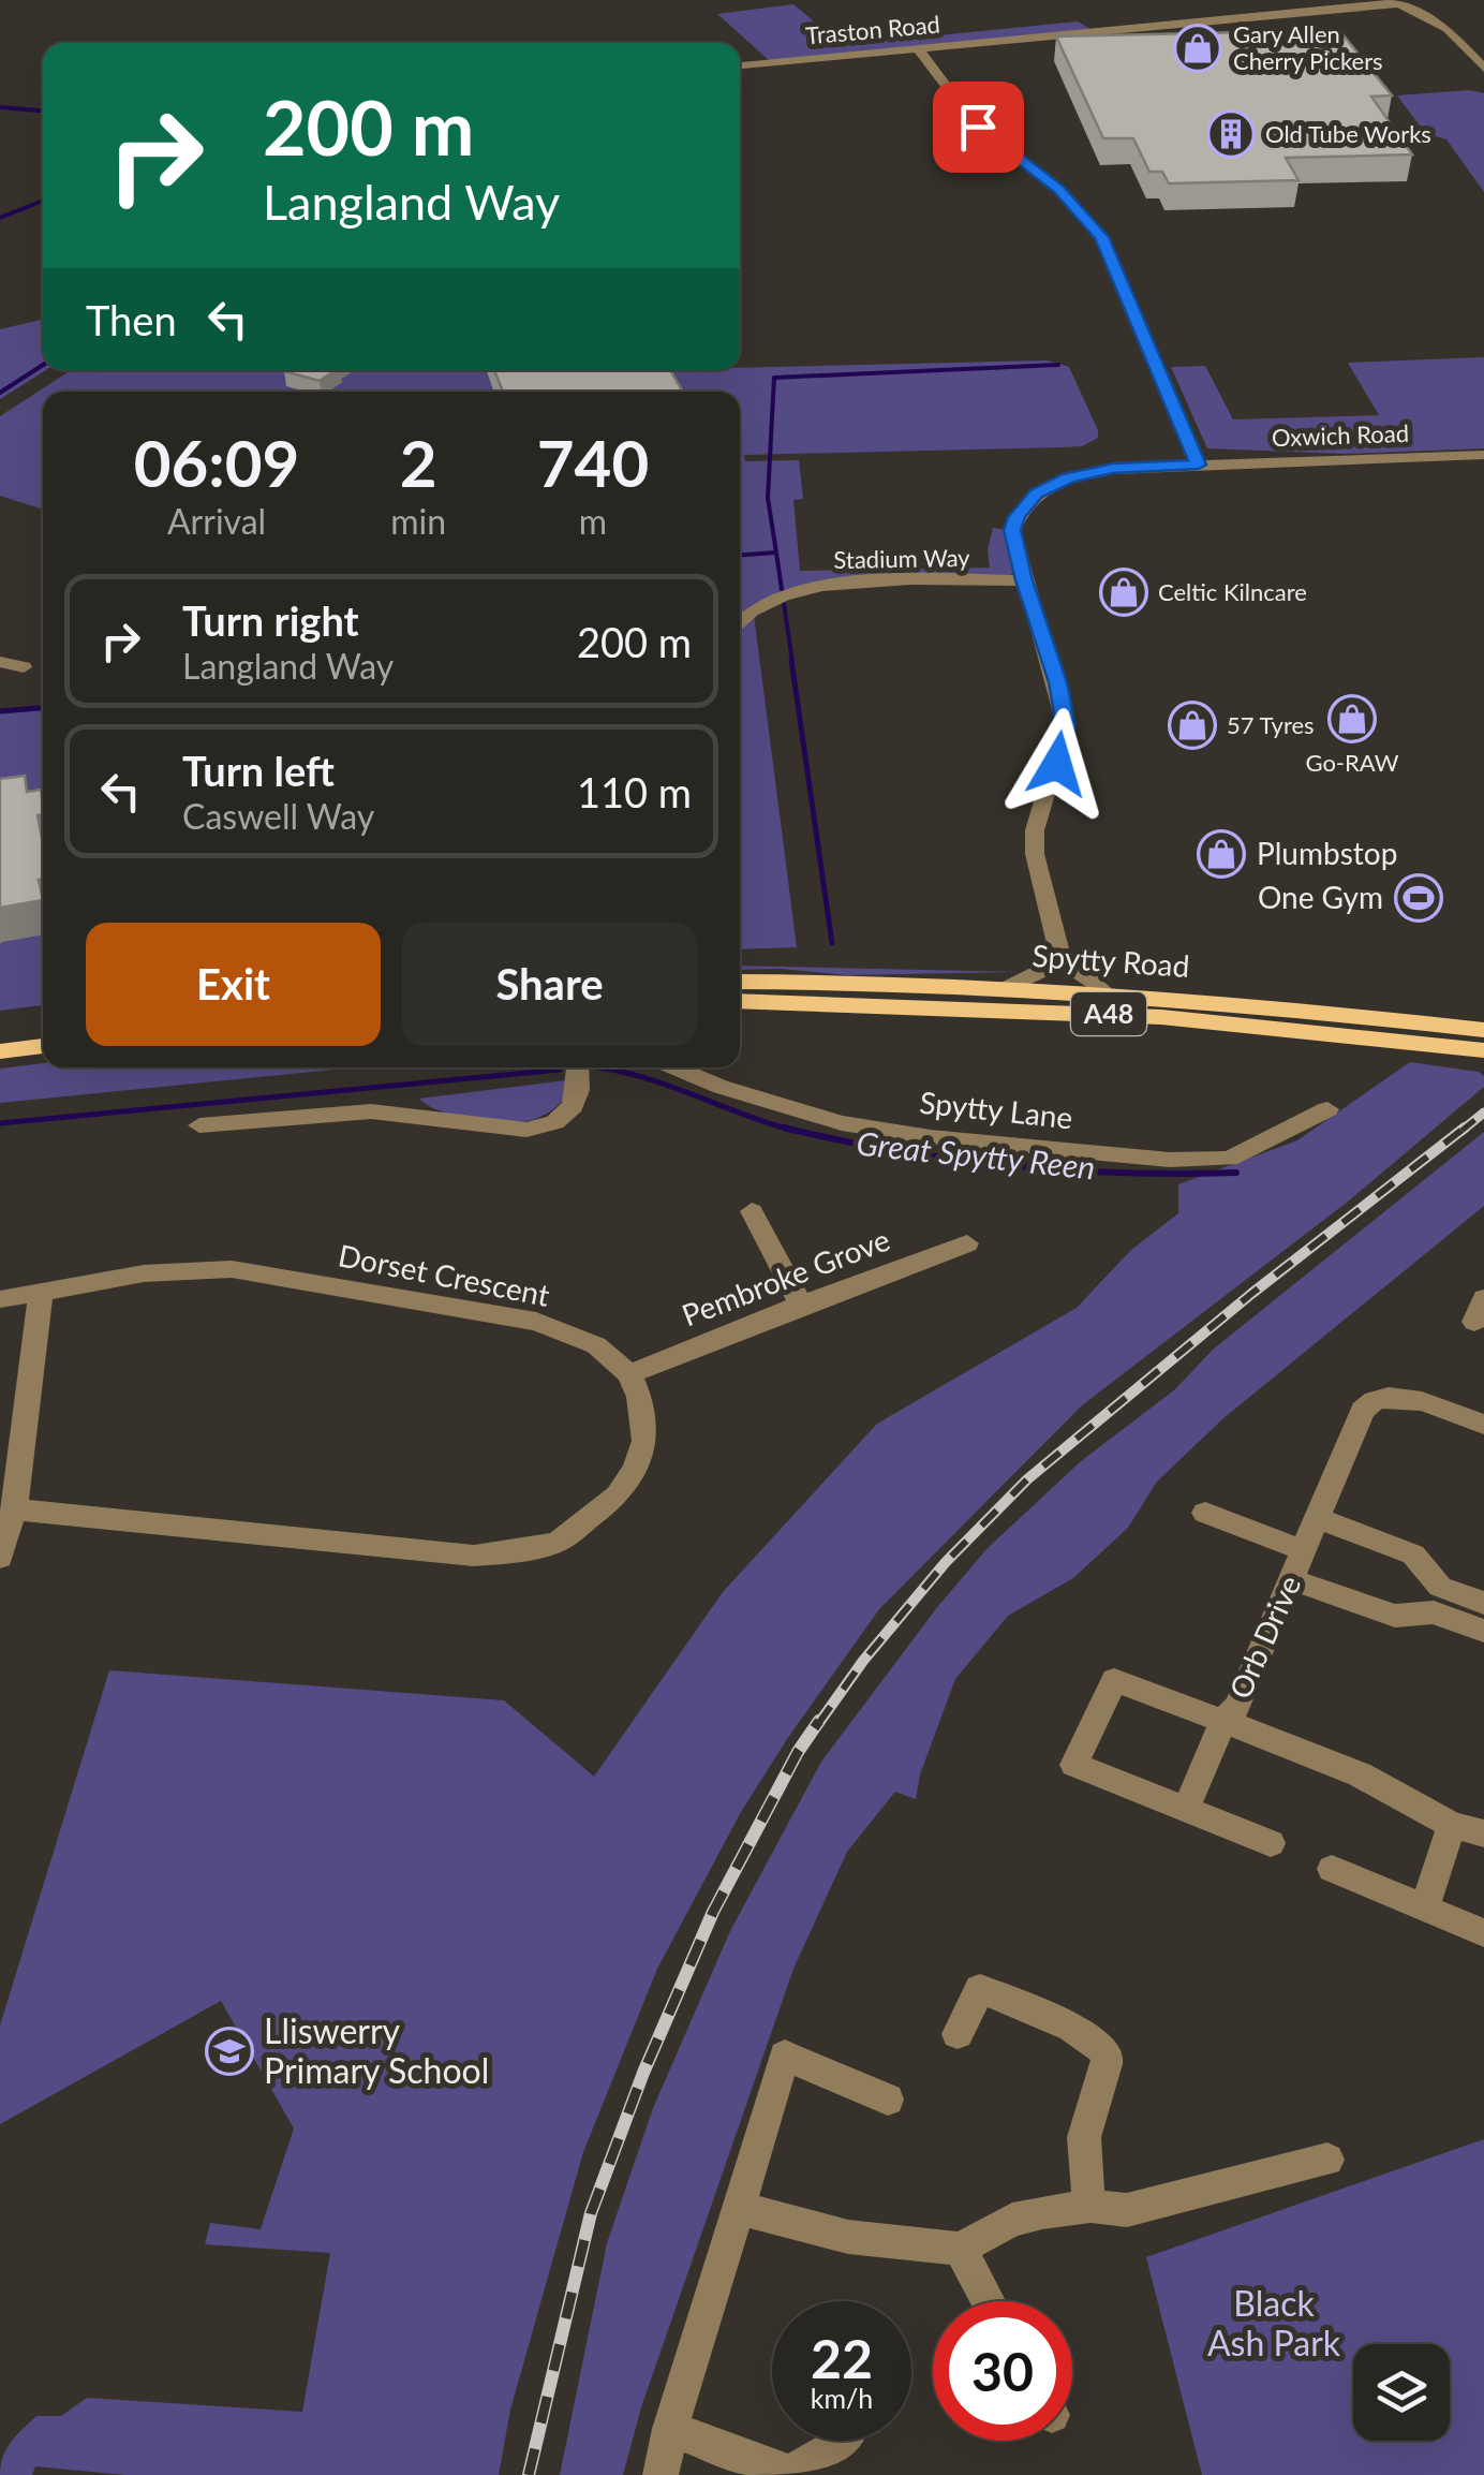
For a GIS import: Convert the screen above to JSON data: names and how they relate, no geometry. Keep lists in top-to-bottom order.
{
  "streets": {
    "main road": ["Spytty Road", "A48"],
    "street": [
      "Traston Road",
      "Oxwich Road",
      "Stadium Way",
      "Spytty Lane",
      "Dorset Crescent",
      "Pembroke Grove",
      "Orb Drive"
    ]
  },
  "crossings": [
    ["Oxwich Road", "Stadium Way"],
    ["Dorset Crescent", "Pembroke Grove"]
  ],
  "water": ["Great Spytty Reen"],
  "parks": ["Black Ash Park"],
  "places": {
    "shop": [
      "Gary Allen Cherry Pickers",
      "Celtic Kilncare",
      "Go-RAW",
      "57 Tyres",
      "Plumbstop"
    ],
    "building": ["Old Tube Works"],
    "sports": ["One Gym"],
    "school or university": ["Lliswerry Primary School"]
  },
  "page": {
    "turn": ["200 m", "Langland Way"],
    "then": "Then",
    "eta": [
      "06:09",
      "Arrival",
      "2",
      "min",
      "740",
      "m"
    ],
    "list": [
      {
        "name": "Turn right",
        "note": "Langland Way",
        "value": "200 m"
      },
      {
        "name": "Turn left",
        "note": "Caswell Way",
        "value": "110 m"
      }
    ],
    "buttons": ["Exit", "Share"],
    "speed": "22 km/h",
    "limit": "30"
  }
}
